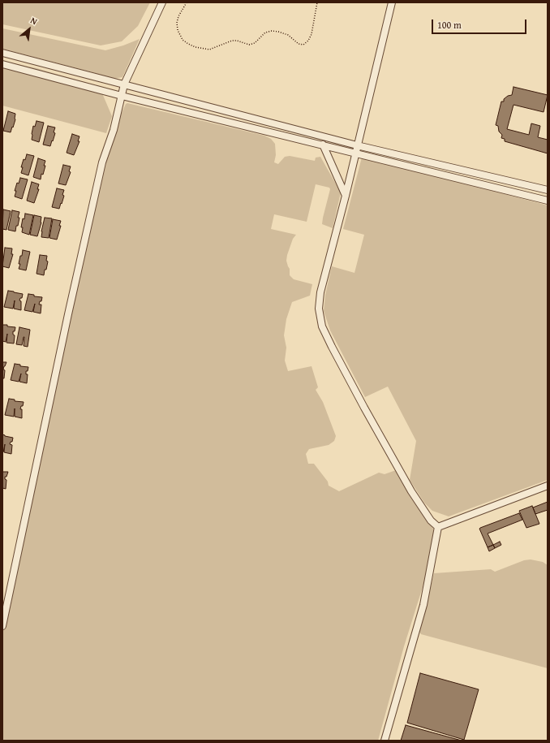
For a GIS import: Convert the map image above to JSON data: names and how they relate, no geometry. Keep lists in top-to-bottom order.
{
  "scale_bar": "100 m",
  "north": "top right"
}
